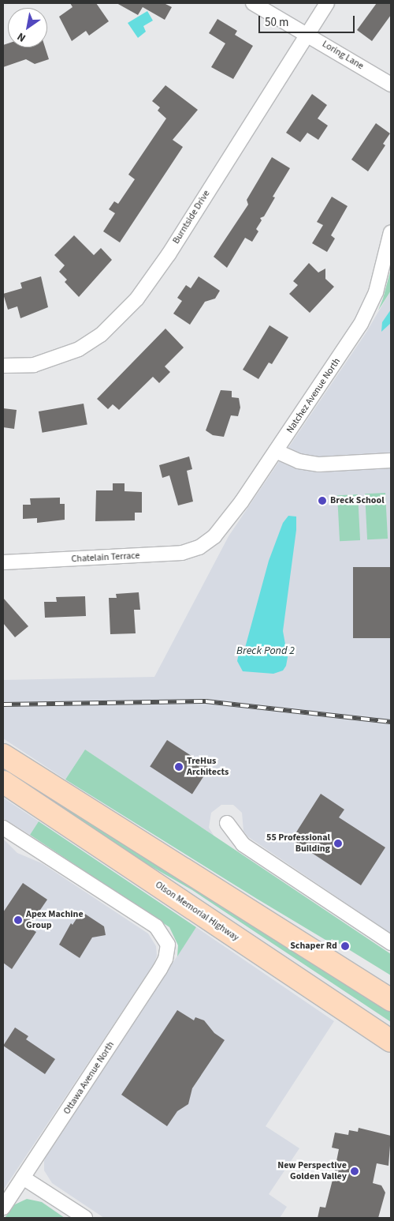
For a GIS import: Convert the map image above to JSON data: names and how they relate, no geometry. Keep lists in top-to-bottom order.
{
  "streets": {
    "main road": ["Olson Memorial Highway"],
    "street": [
      "Loring Lane",
      "Burntside Drive",
      "Natchez Avenue North",
      "Chatelain Terrace",
      "Ottawa Avenue North"
    ]
  },
  "crossings": [
    ["Loring Lane", "Burntside Drive"],
    ["Natchez Avenue North", "Chatelain Terrace"]
  ],
  "water": ["Breck Pond 2"],
  "places": [
    "Breck School",
    "TreHus Architects",
    "55 Professional Building",
    "Apex Machine Group",
    "Schaper Rd",
    "New Perspective Golden Valley"
  ],
  "scale_bar": "50 m",
  "north": "bottom left"
}
